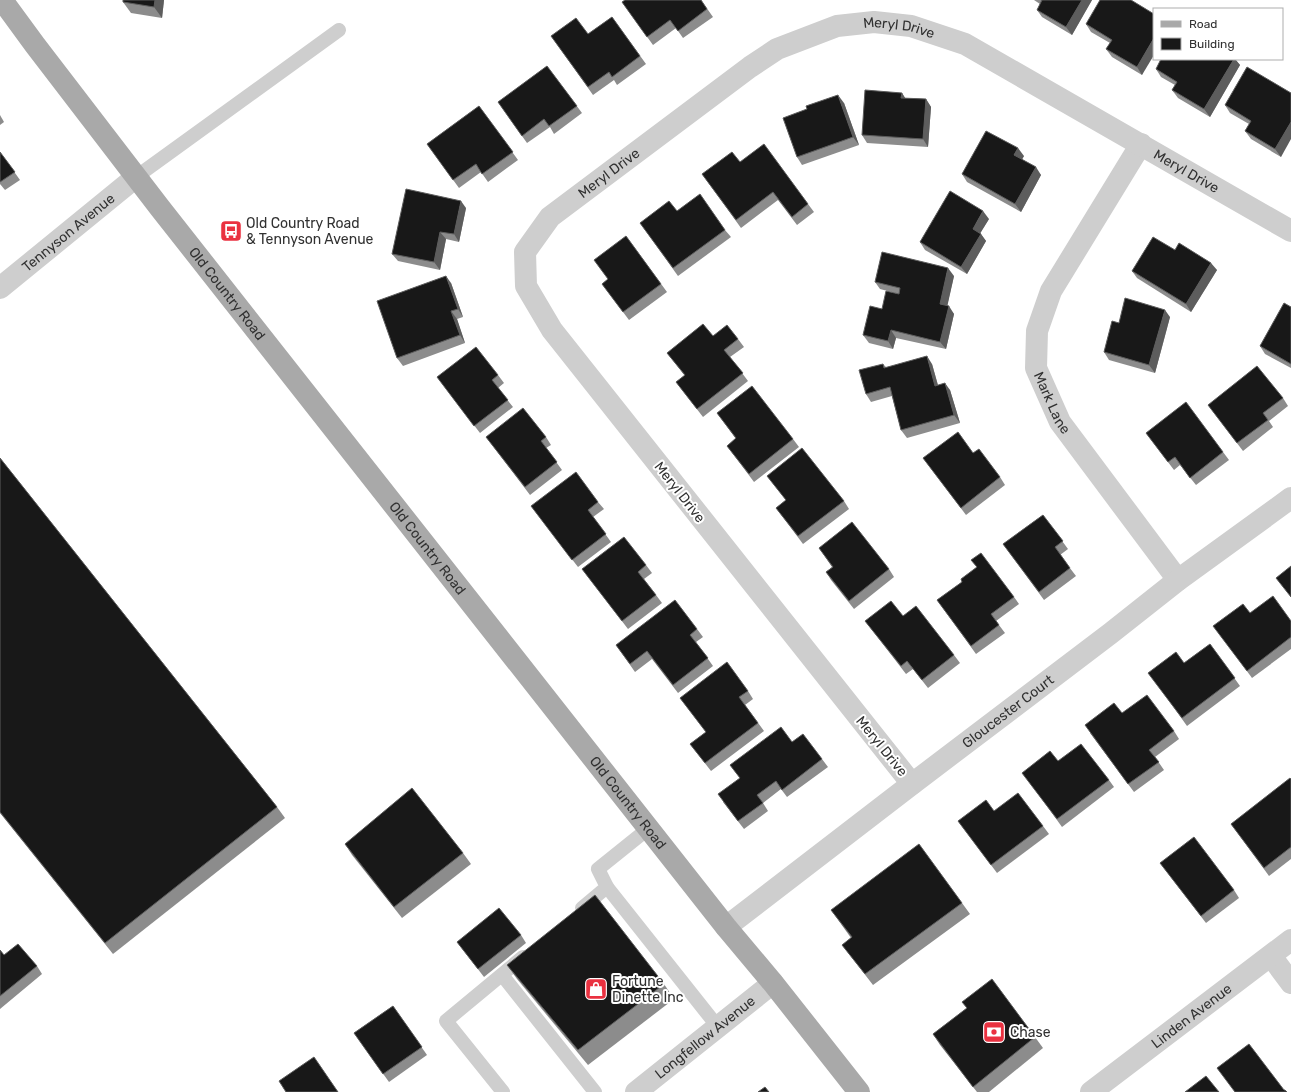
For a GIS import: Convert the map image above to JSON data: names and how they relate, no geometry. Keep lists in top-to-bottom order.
{
  "streets": {
    "main road": ["Old Country Road"],
    "street": [
      "Meryl Drive",
      "Tennyson Avenue",
      "Mark Lane",
      "Gloucester Court",
      "Linden Avenue",
      "Longfellow Avenue"
    ]
  },
  "crossings": [
    ["Meryl Drive", "Mark Lane"],
    ["Meryl Drive", "Gloucester Court"],
    ["Tennyson Avenue", "Old Country Road"],
    ["Old Country Road", "Gloucester Court"],
    ["Old Country Road", "Longfellow Avenue"],
    ["Mark Lane", "Gloucester Court"]
  ],
  "places": {
    "bus stop": ["Old Country Road & Tennyson Avenue"],
    "shop": ["Fortune Dinette Inc"],
    "bank": ["Chase"]
  },
  "legend": ["Road", "Building"]
}
